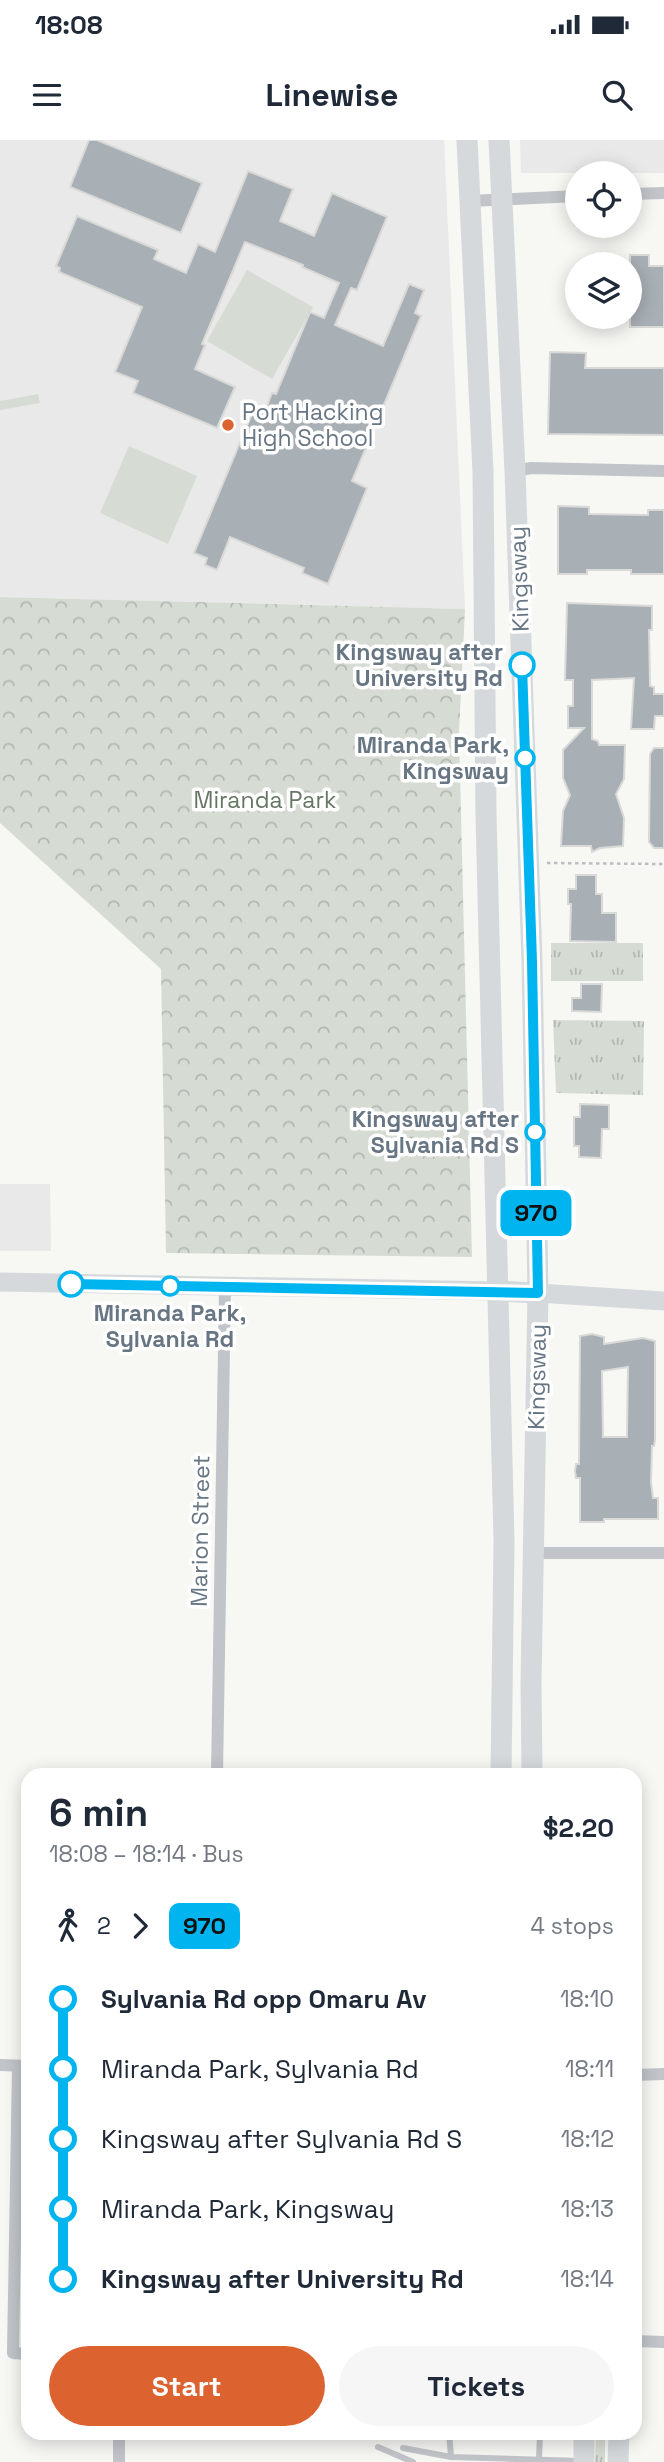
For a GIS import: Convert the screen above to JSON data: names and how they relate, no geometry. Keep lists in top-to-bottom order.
{
  "streets": {
    "main road": ["Kingsway"],
    "street": ["Marion Street"]
  },
  "parks": ["Miranda Park"],
  "places": [
    "Port Hacking High School",
    "Kingsway after University Rd",
    "Miranda Park, Kingsway",
    "Kingsway after Sylvania Rd S",
    "Miranda Park, Sylvania Rd"
  ],
  "lines": ["bus line 970"],
  "page": {
    "status": "18:08",
    "header": "Linewise",
    "on_map": "970",
    "heading": ["6 min", "18:08 – 18:14 · Bus", "$2.20"],
    "legs": ["2", "970", "4 stops"],
    "list": [
      {
        "name": "Sylvania Rd opp Omaru Av",
        "value": "18:10"
      },
      {
        "name": "Miranda Park, Sylvania Rd",
        "value": "18:11"
      },
      {
        "name": "Kingsway after Sylvania Rd S",
        "value": "18:12"
      },
      {
        "name": "Miranda Park, Kingsway",
        "value": "18:13"
      },
      {
        "name": "Kingsway after University Rd",
        "value": "18:14"
      }
    ],
    "buttons": ["Start", "Tickets"]
  }
}
